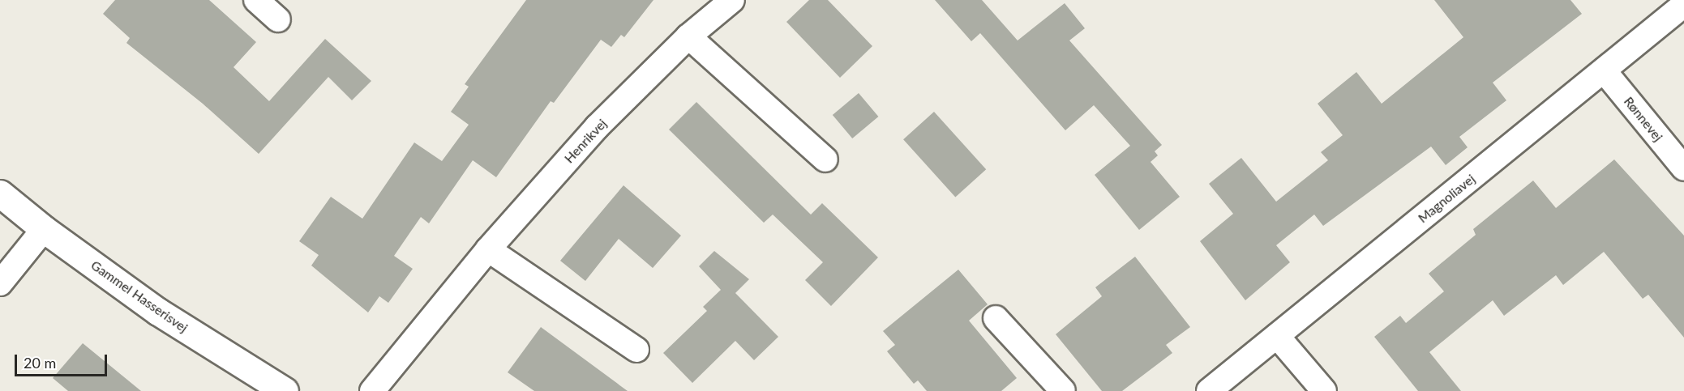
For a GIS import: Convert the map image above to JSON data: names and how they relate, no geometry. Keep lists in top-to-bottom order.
{
  "streets": {
    "street": [
      "Rønnevej",
      "Henrikvej",
      "Magnoliavej",
      "Gammel Hasserisvej"
    ]
  },
  "crossings": [
    ["Rønnevej", "Magnoliavej"]
  ],
  "scale_bar": "20 m"
}
